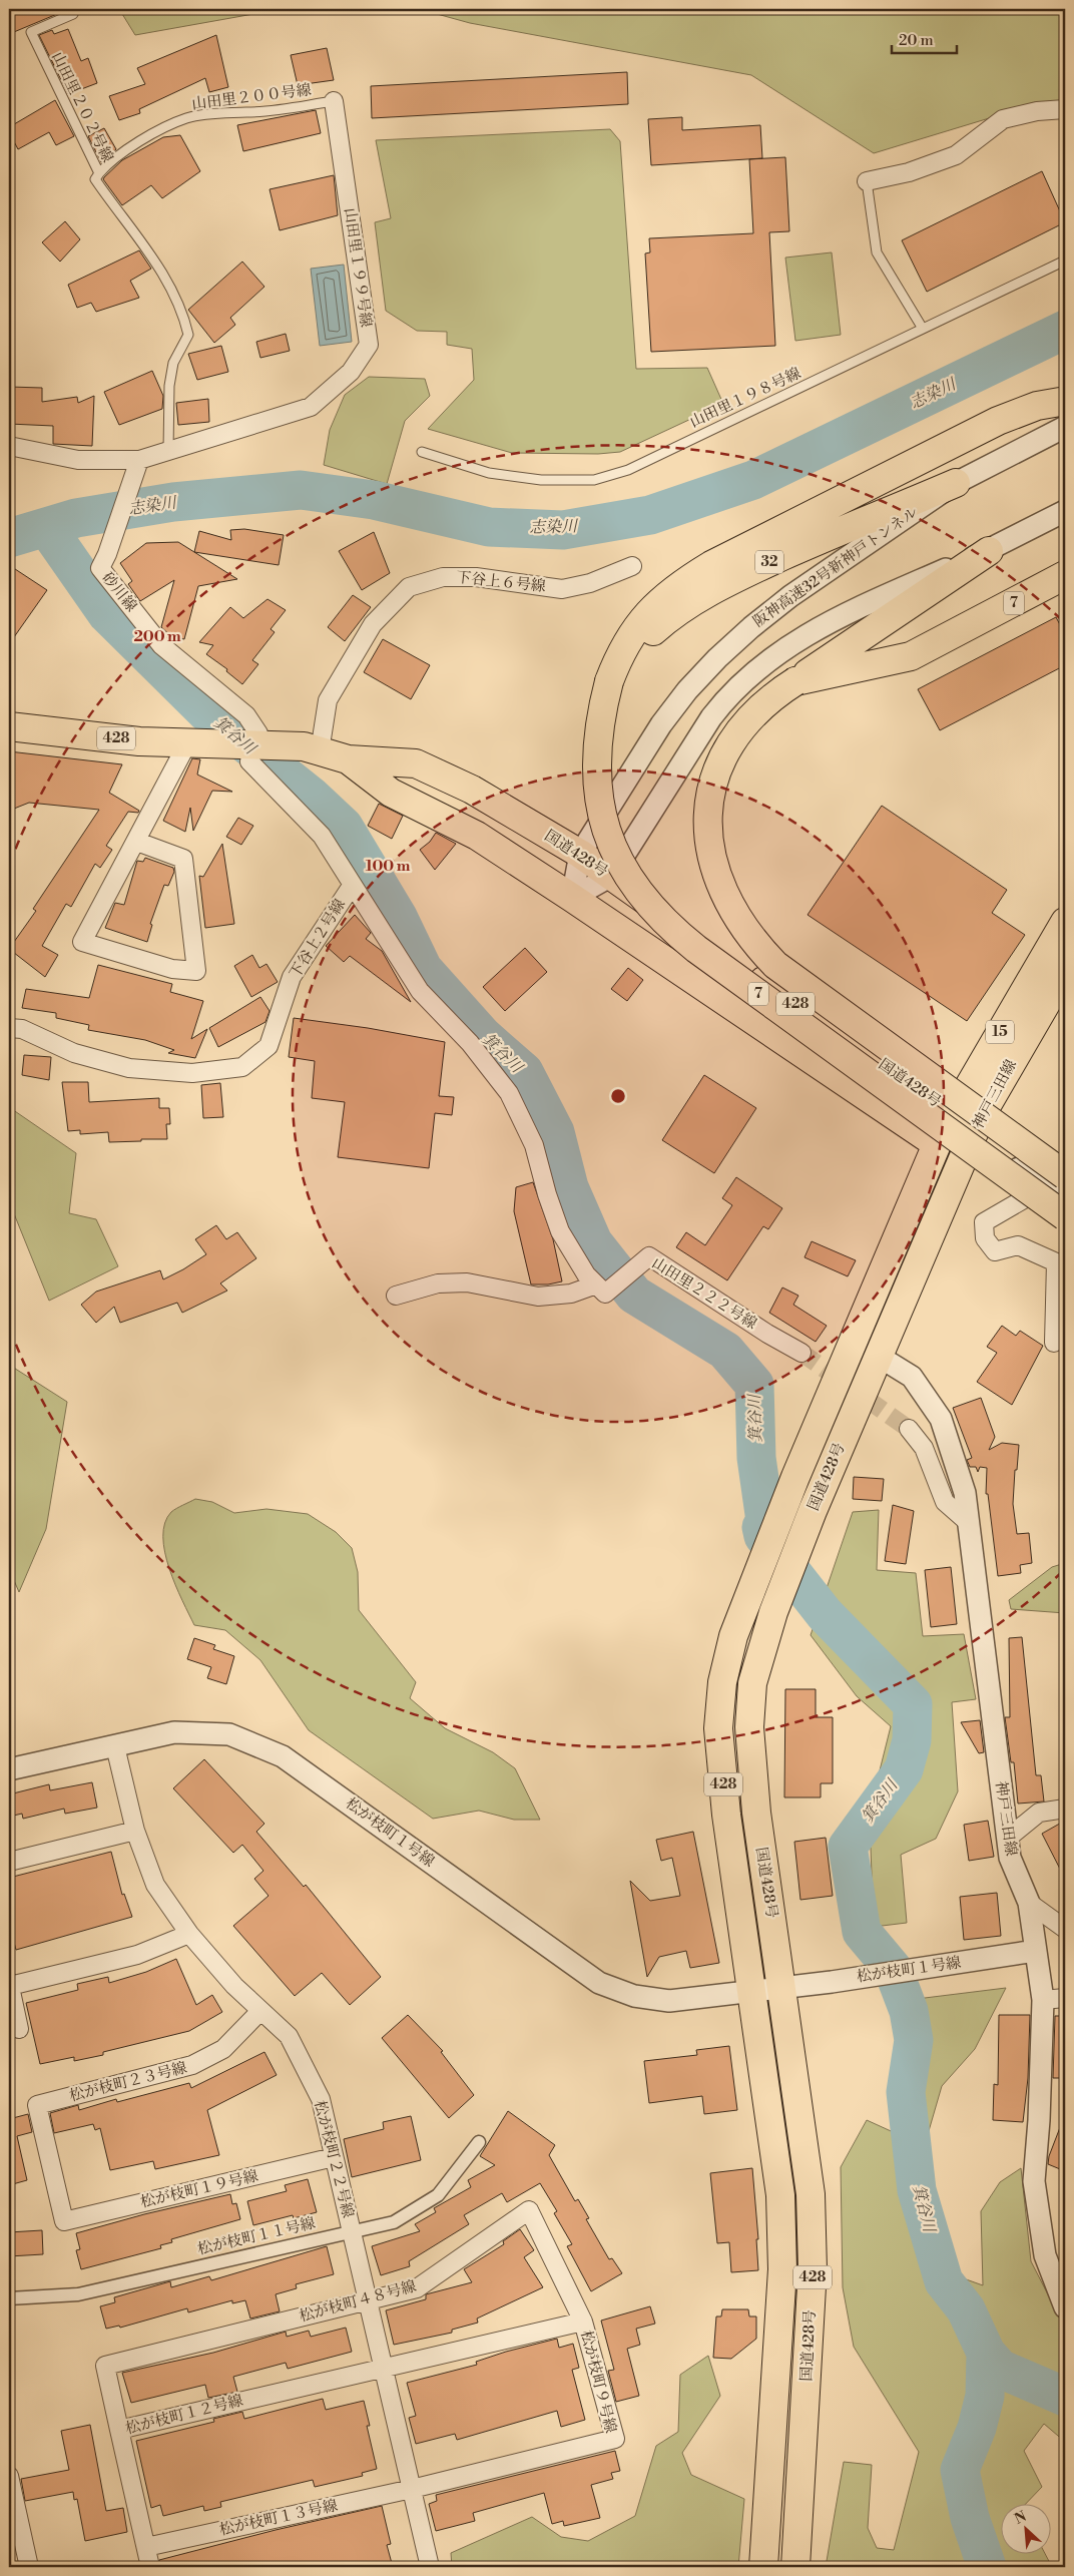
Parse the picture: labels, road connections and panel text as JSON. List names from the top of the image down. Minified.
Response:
{"streets":{"main road":["32","7","428","国道428号","15","神戸三田線"],"street":["山田里１９９号線","阪神高速32号新神戸トンネル","下谷上６号線","砂川線","下谷上２号線","山田里２２２号線","松が枝町１号線","松が枝町２３号線","松が枝町２２号線","松が枝町１９号線","松が枝町１１号線","松が枝町４８号線","松が枝町９号線","松が枝町１２号線","松が枝町１３号線"],"lane":["山田里２００号線","山田里２０２号線","山田里１９８号線"]},"crossings":[["山田里２００号線","山田里２０２号線"],["山田里２００号線","山田里１９９号線"],["山田里２０２号線","山田里１９９号線"],["山田里１９９号線","砂川線"],["32","阪神高速32号新神戸トンネル"],["32","7"],["阪神高速32号新神戸トンネル","国道428号"],["下谷上６号線","国道428号"],["砂川線","国道428号"],["国道428号","神戸三田線"],["国道428号","松が枝町１号線"],["神戸三田線","松が枝町１号線"],["松が枝町１号線","松が枝町２２号線"],["松が枝町２３号線","松が枝町２２号線"],["松が枝町２３号線","松が枝町１９号線"],["松が枝町２２号線","松が枝町１９号線"],["松が枝町２２号線","松が枝町１１号線"],["松が枝町２２号線","松が枝町４８号線"],["松が枝町２２号線","松が枝町９号線"],["松が枝町２２号線","松が枝町１２号線"],["松が枝町２２号線","松が枝町１３号線"],["松が枝町４８号線","松が枝町９号線"],["松が枝町４８号線","松が枝町１２号線"],["松が枝町９号線","松が枝町１２号線"],["松が枝町９号線","松が枝町１３号線"],["松が枝町１２号線","松が枝町１３号線"]],"water":["志染川","箕谷川"],"scale_bar":"20 m","north":"top left","rings":["200 m","100 m"]}
